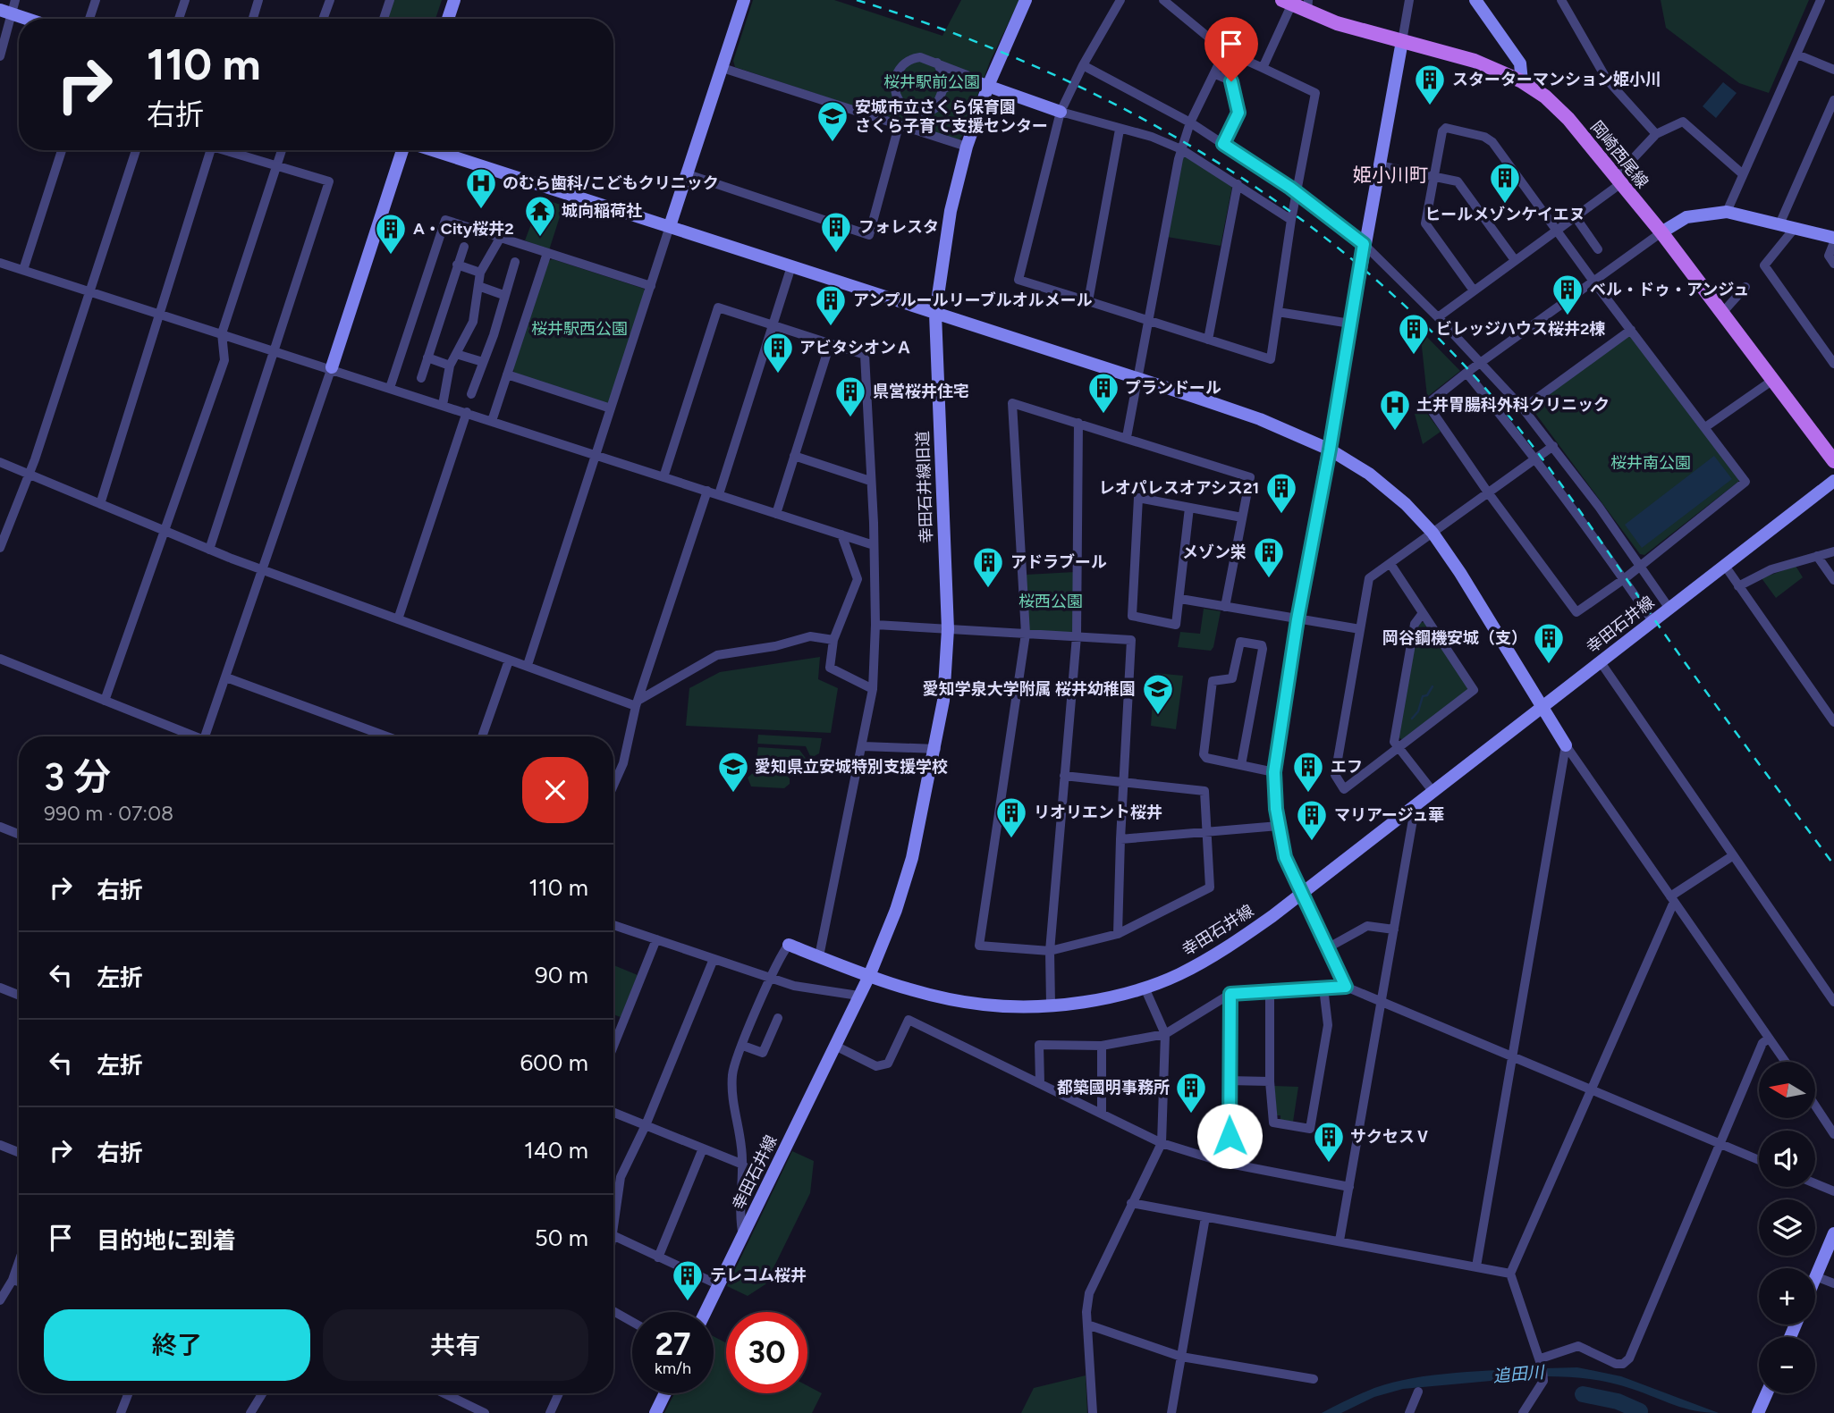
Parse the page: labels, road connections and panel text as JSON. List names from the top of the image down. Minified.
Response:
{"streets":{"main road":["岡崎西尾線"],"street":["幸田石井線旧道","幸田石井線"]},"crossings":[["幸田石井線旧道","幸田石井線"]],"districts":["姫小川町"],"water":["追田川"],"parks":["桜井駅前公園","桜井駅西公園","桜井南公園","桜西公園"],"places":{"building":["スターターマンション姫小川","ヒールメゾンケイエヌ","フォレスタ","A・City桜井2","ベル・ドゥ・アンジュ","アンプルールリーブルオルメール","ビレッジハウス桜井2棟","アビタシオンＡ","プランドール","県営桜井住宅","レオパレスオアシス21","メゾン栄","アドラブール","岡谷鋼機安城（支）","エフ","リオリエント桜井","マリアージュ華","都築國明事務所","サクセスⅤ","テレコム桜井"],"school or university":["安城市立さくら保育園 さくら子育て支援センター","愛知学泉大学附属 桜井幼稚園","愛知県立安城特別支援学校"],"hospital":["のむら歯科/こどもクリニック","土井胃腸科外科クリニック"],"temple":["城向稲荷社"]},"north":"left","page":{"turn":["110 m","右折"],"heading":["3 分","990 m · 07:08"],"list":[{"name":"右折","value":"110 m"},{"name":"左折","value":"90 m"},{"name":"左折","value":"600 m"},{"name":"右折","value":"140 m"},{"name":"目的地に到着","value":"50 m"}],"map_buttons":["+","−"],"buttons":["終了","共有"],"speed":"27 km/h","limit":"30"}}
